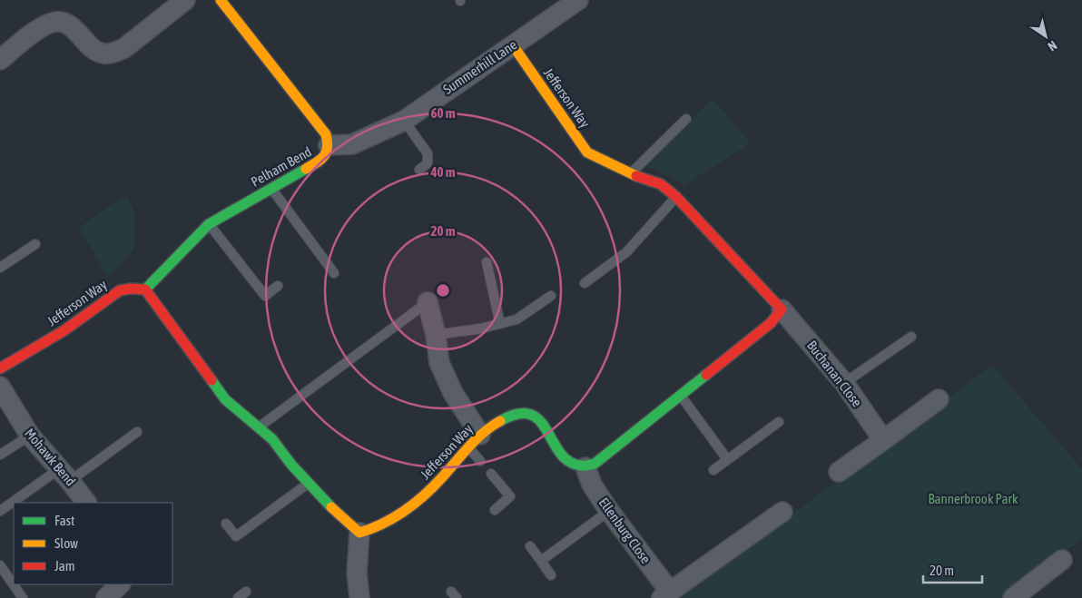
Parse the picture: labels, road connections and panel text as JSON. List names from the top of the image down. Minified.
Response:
{"streets":{"street":["Summerhill Lane","Jefferson Way","Pelham Bend","Buchanan Close","Mohawk Bend","Ellenburg Close"]},"crossings":[["Summerhill Lane","Jefferson Way"],["Summerhill Lane","Pelham Bend"],["Jefferson Way","Pelham Bend"],["Jefferson Way","Buchanan Close"],["Jefferson Way","Ellenburg Close"]],"parks":["Bannerbrook Park"],"legend":["Fast","Slow","Jam"],"scale_bar":"20 m","north":"bottom right","rings":["60 m","40 m","20 m"]}
